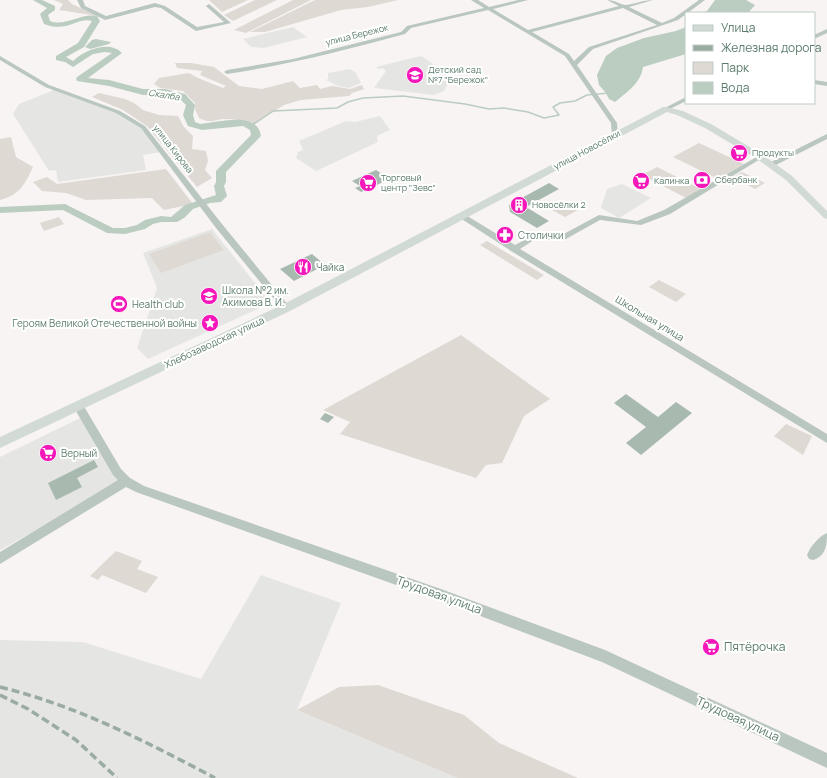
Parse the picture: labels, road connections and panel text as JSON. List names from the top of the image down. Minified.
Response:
{"streets":{"main road":["улица Новосёлки","Хлебозаводская улица"],"street":["улица Бережок","улица Кирова","Школьная улица","Трудовая улица"]},"crossings":[["улица Кирова","Хлебозаводская улица"],["улица Новосёлки","Хлебозаводская улица"],["Школьная улица","Хлебозаводская улица"],["Хлебозаводская улица","Трудовая улица"]],"water":["Скалба"],"places":{"school or university":["Детский сад №7 \"Бережок\"","Школа №2 им. Акимова В. И."],"supermarket":["Продукты","Калинка","Торговый центр \"Зевс\"","Верный","Пятёрочка"],"bank":["Сбербанк"],"building":["Новосёлки 2"],"pharmacy":["Столички"],"restaurant":["Чайка"],"sports":["Health club"],"place":["Героям Великой Отечественной войны"]},"legend":["Улица","Железная дорога","Парк","Вода"]}
